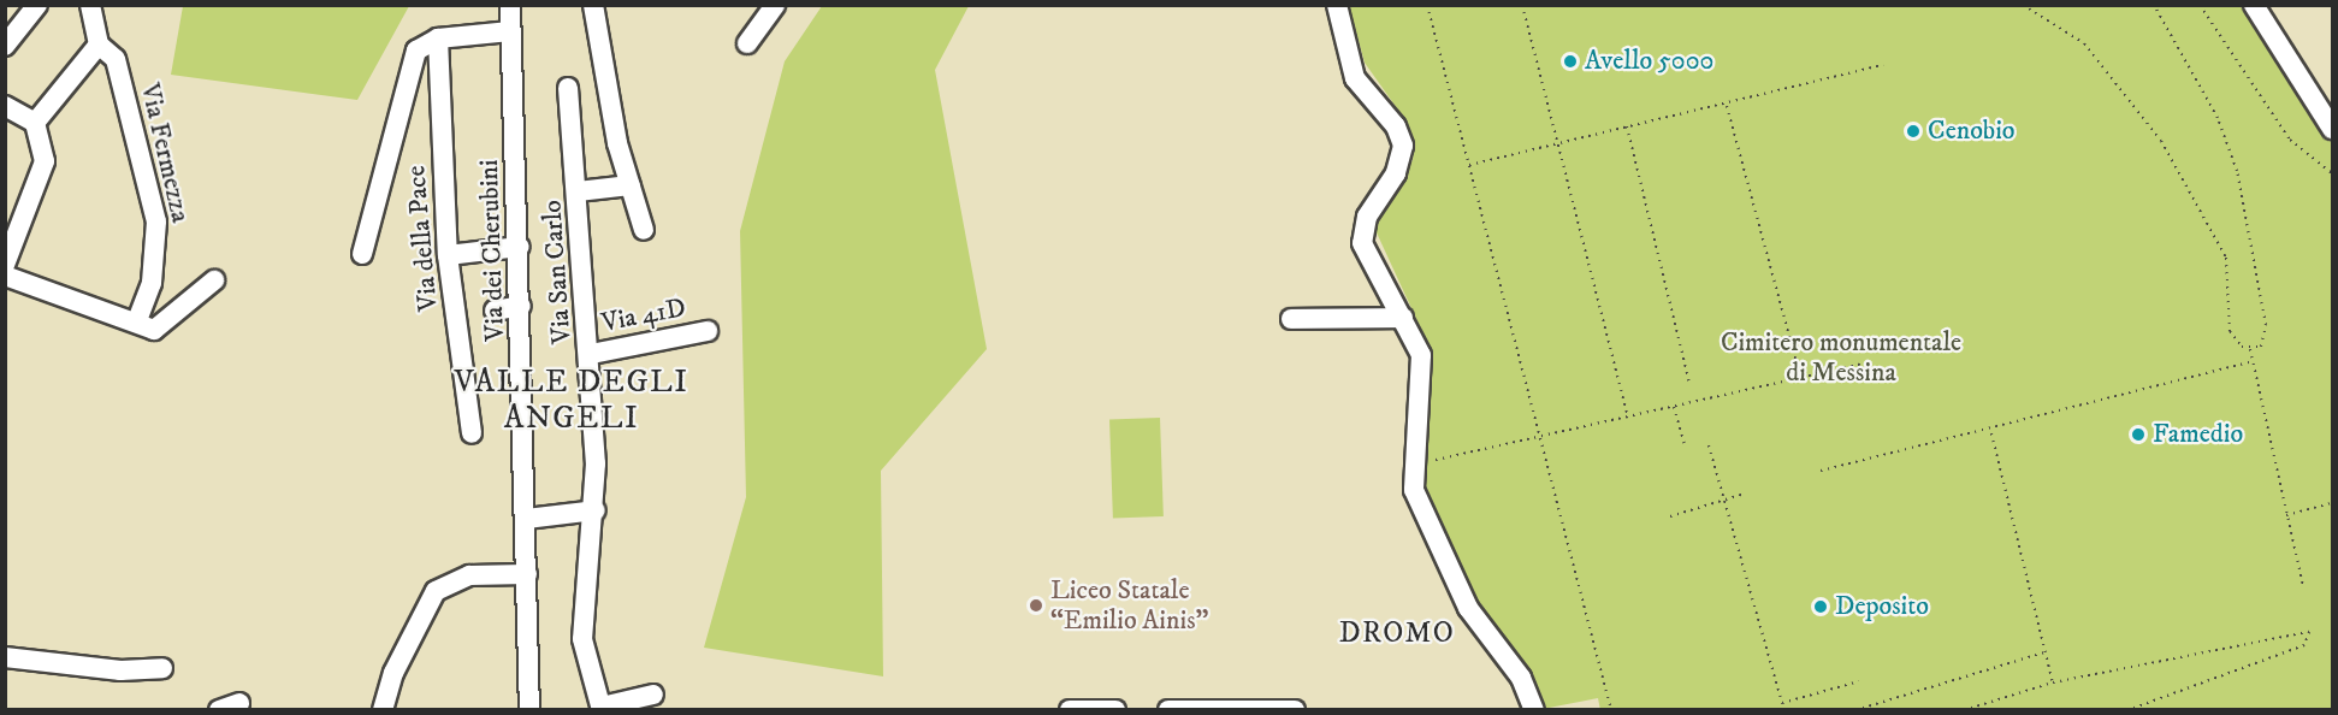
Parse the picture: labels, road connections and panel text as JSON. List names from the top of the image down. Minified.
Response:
{"streets":{"street":["Via Fermezza","Via della Pace","Via dei Cherubini","Via San Carlo","Via 41D"]},"crossings":[["Via San Carlo","Via 41D"]],"districts":["VALLE DEGLI ANGELI","DROMO"],"parks":["Cimitero monumentale di Messina"],"places":["Avello 5000","Cenobio","Famedio","Liceo Statale “Emilio Ainis”","Deposito"]}
